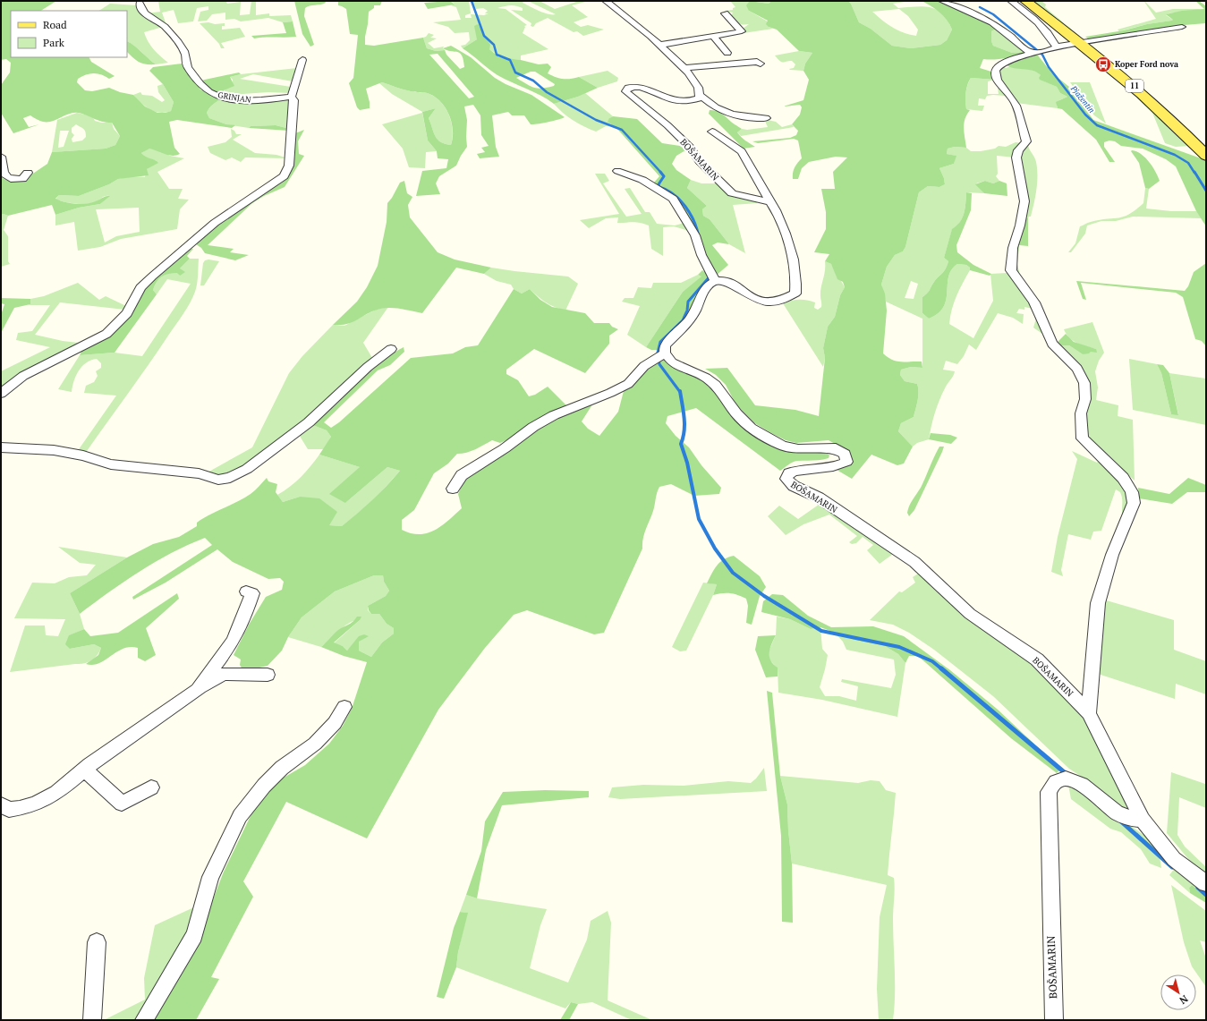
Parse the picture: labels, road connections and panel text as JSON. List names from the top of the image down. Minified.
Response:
{"streets":{"main road":["11"],"street":["GRINJAN","BOŠAMARIN"]},"water":["Pjažentin"],"places":{"bus stop":["Koper Ford nova"]},"legend":["Road","Park"],"north":"bottom right"}
